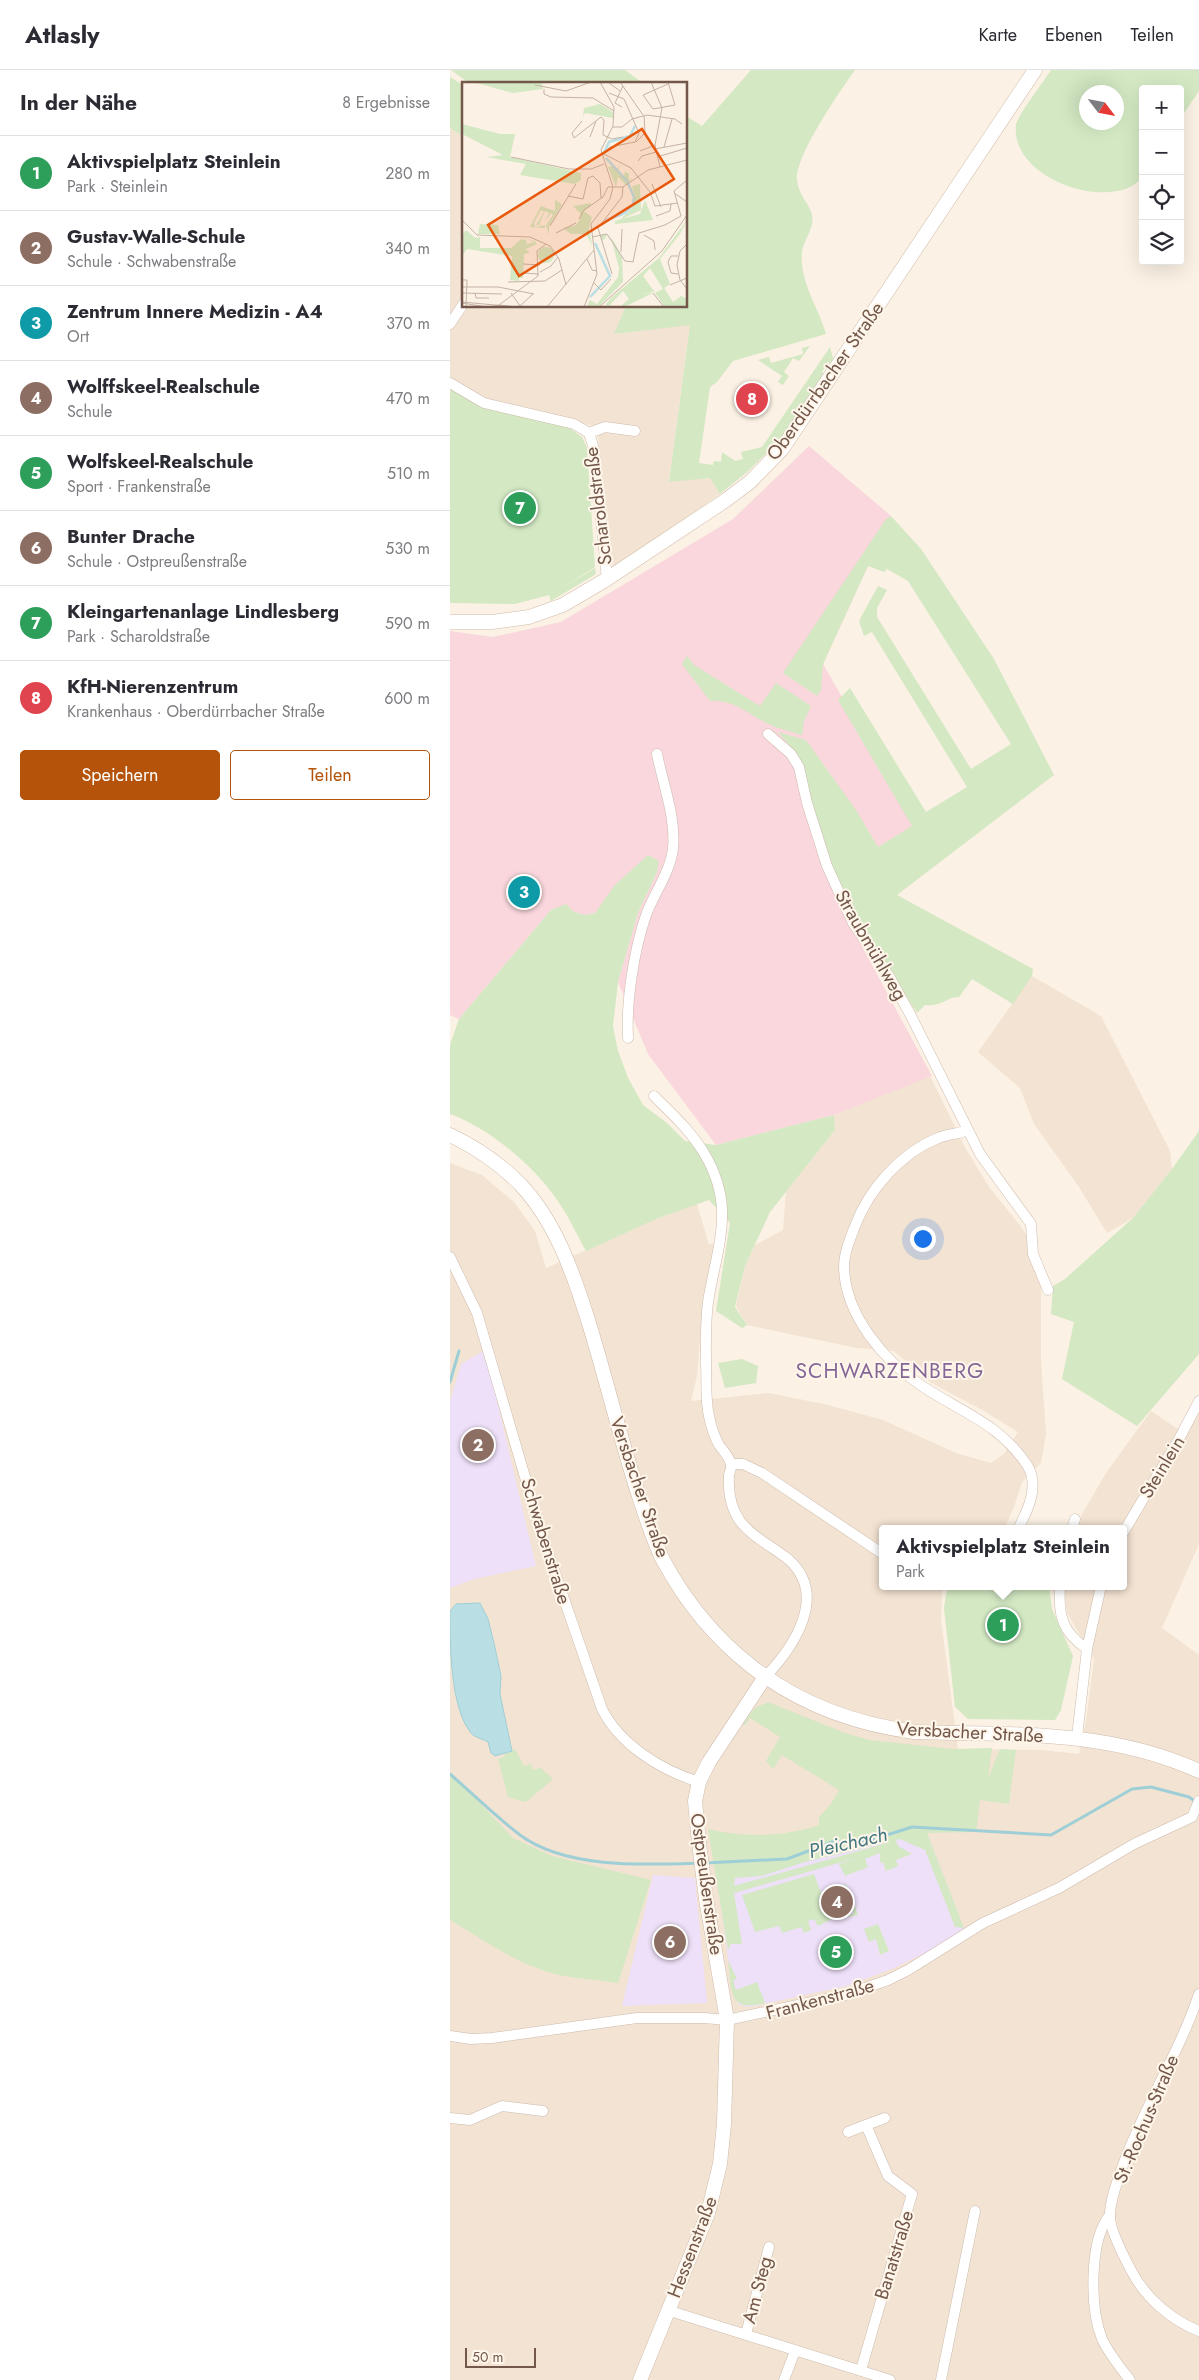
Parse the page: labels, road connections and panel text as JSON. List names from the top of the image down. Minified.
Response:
{"streets":{"street":["Oberdürrbacher Straße","Scharoldstraße","Straubmühlweg","Steinlein","Versbacher Straße","Schwabenstraße","Ostpreußenstraße","Frankenstraße","St.-Rochus-Straße","Hessenstraße","Banatstraße","Am Steg"]},"crossings":[["Oberdürrbacher Straße","Scharoldstraße"],["Versbacher Straße","Ostpreußenstraße"],["Schwabenstraße","Ostpreußenstraße"],["Ostpreußenstraße","Frankenstraße"],["Ostpreußenstraße","Hessenstraße"],["Frankenstraße","Hessenstraße"]],"districts":["SCHWARZENBERG"],"water":["Pleichach"],"scale_bar":"50 m","north":"bottom right","page":{"header":"Atlasly","nav":["Karte","Ebenen","Teilen"],"heading":["In der Nähe","8 Ergebnisse"],"map_buttons":["+","−"],"list":[{"mark":"1","name":"Aktivspielplatz Steinlein","note":"Park · Steinlein","value":"280 m"},{"mark":"2","name":"Gustav-Walle-Schule","note":"Schule · Schwabenstraße","value":"340 m"},{"mark":"3","name":"Zentrum Innere Medizin - A4","note":"Ort","value":"370 m"},{"mark":"4","name":"Wolffskeel-Realschule","note":"Schule","value":"470 m"},{"mark":"5","name":"Wolfskeel-Realschule","note":"Sport · Frankenstraße","value":"510 m"},{"mark":"6","name":"Bunter Drache","note":"Schule · Ostpreußenstraße","value":"530 m"},{"mark":"7","name":"Kleingartenanlage Lindlesberg","note":"Park · Scharoldstraße","value":"590 m"},{"mark":"8","name":"KfH-Nierenzentrum","note":"Krankenhaus · Oberdürrbacher Straße","value":"600 m"}],"pins":["8","7","3","2","1","4","6","5"],"buttons":["Speichern","Teilen"],"popup":["Aktivspielplatz Steinlein","Park"],"scale":"50 m"}}
